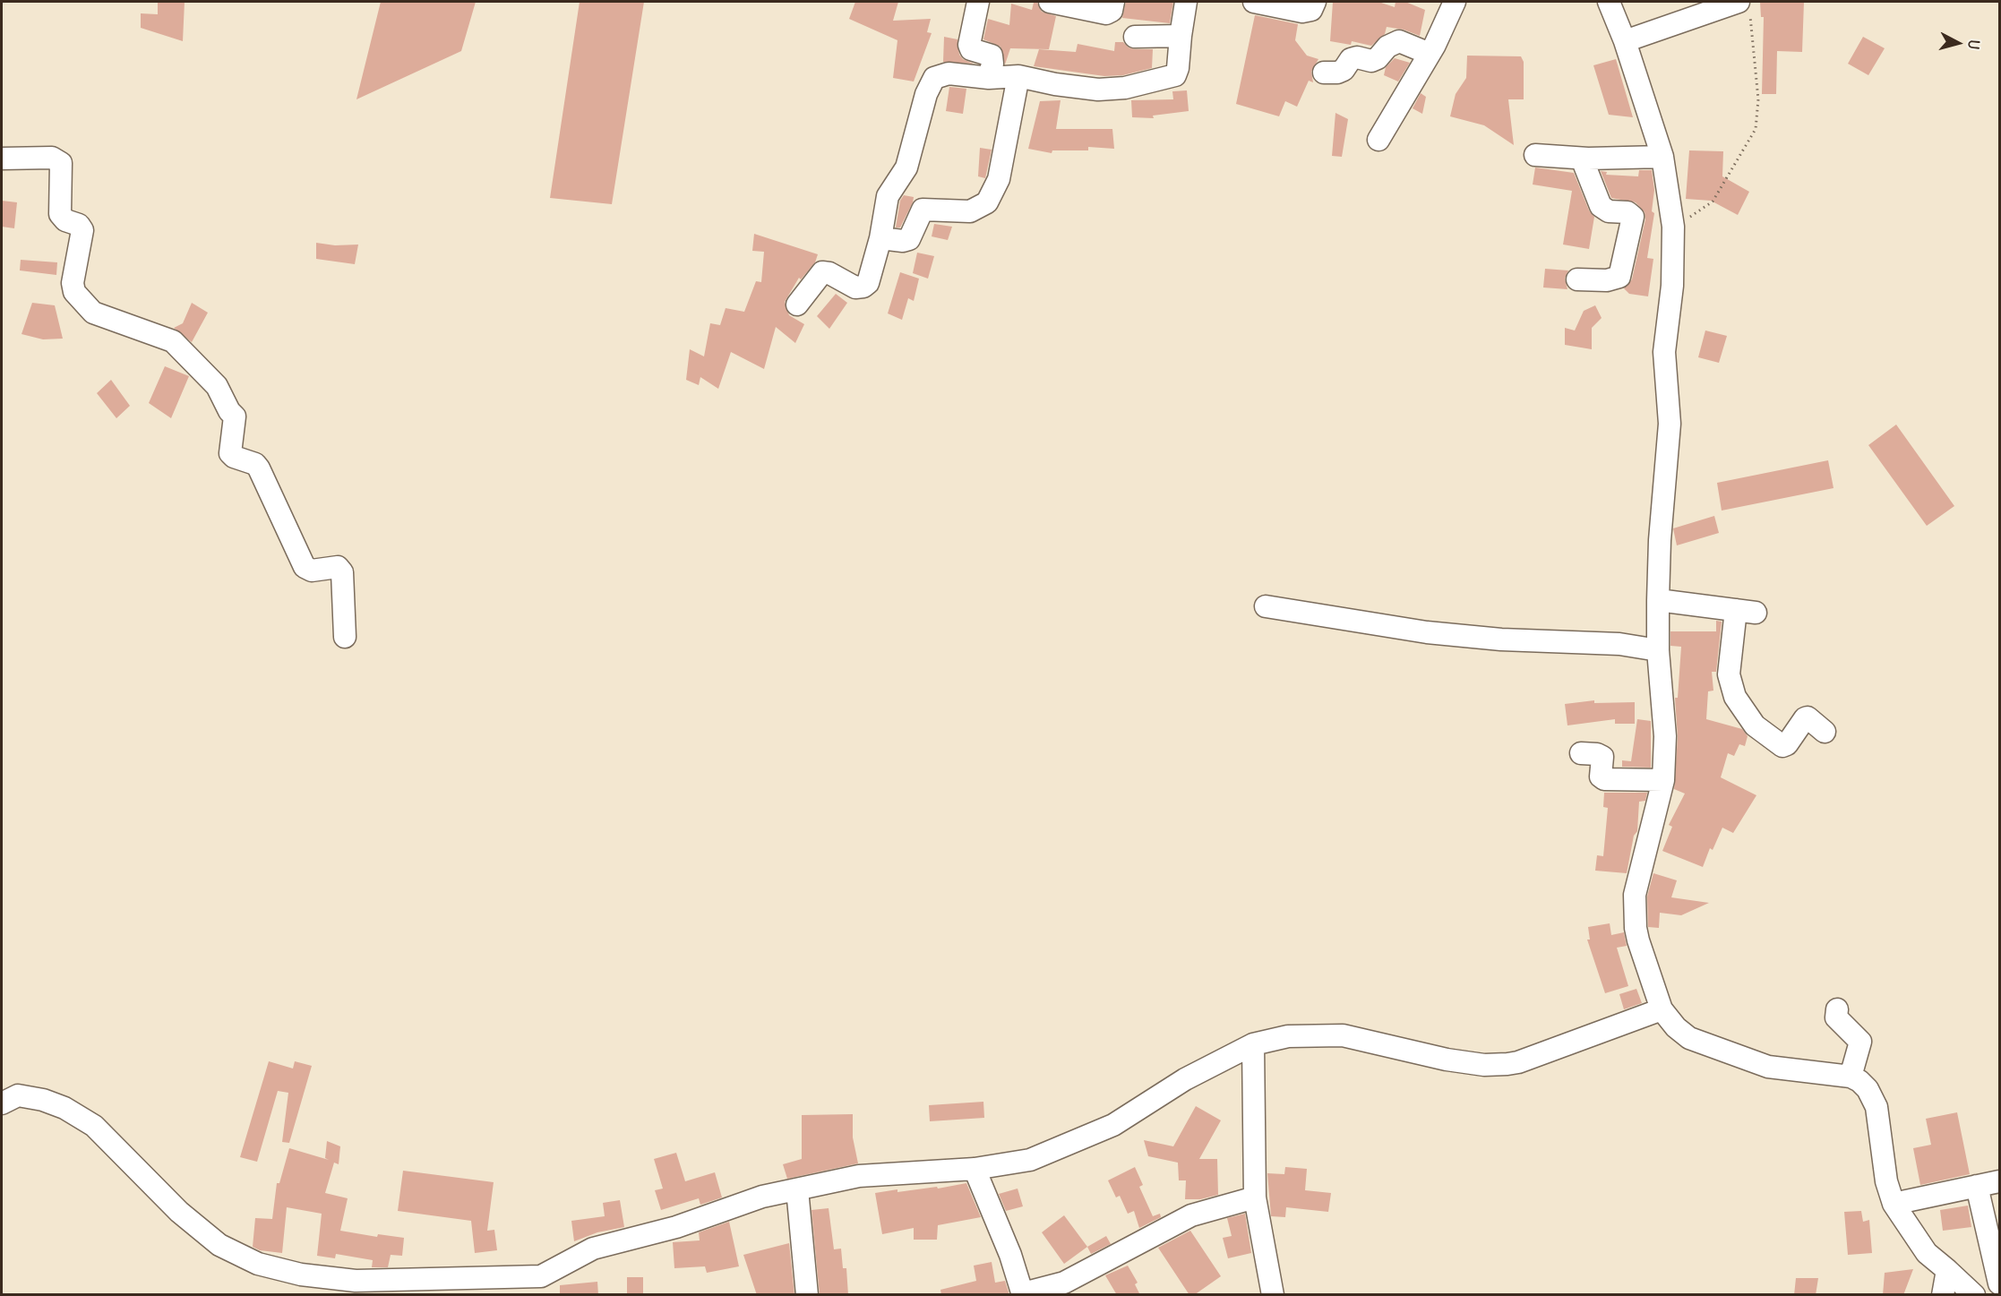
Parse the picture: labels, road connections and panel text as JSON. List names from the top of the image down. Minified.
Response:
{"north":"right"}
